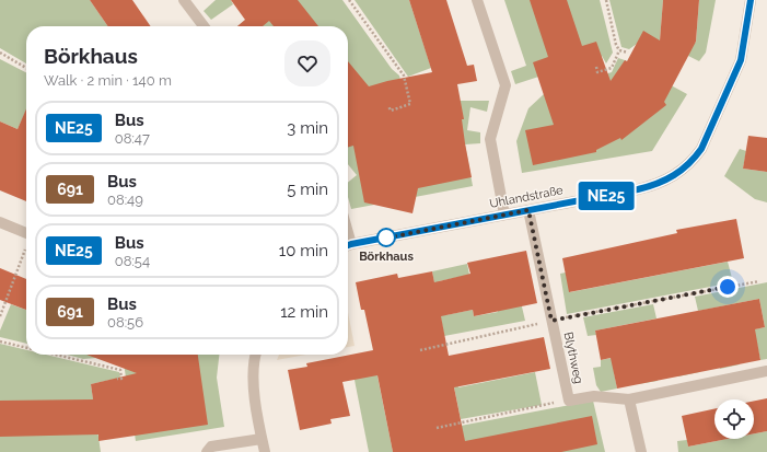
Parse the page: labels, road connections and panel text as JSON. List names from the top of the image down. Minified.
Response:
{"streets":{"street":["Uhlandstraße","Blythweg"]},"crossings":[["Uhlandstraße","Blythweg"]],"places":["Börkhaus"],"lines":["bus line NE25"],"page":{"on_map":"NE25","heading":["Börkhaus","Walk · 2 min · 140 m"],"list":[{"mark":"NE25","name":"Bus","note":"08:47","value":"3 min"},{"mark":"691","name":"Bus","note":"08:49","value":"5 min"},{"mark":"NE25","name":"Bus","note":"08:54","value":"10 min"},{"mark":"691","name":"Bus","note":"08:56","value":"12 min"}]}}
